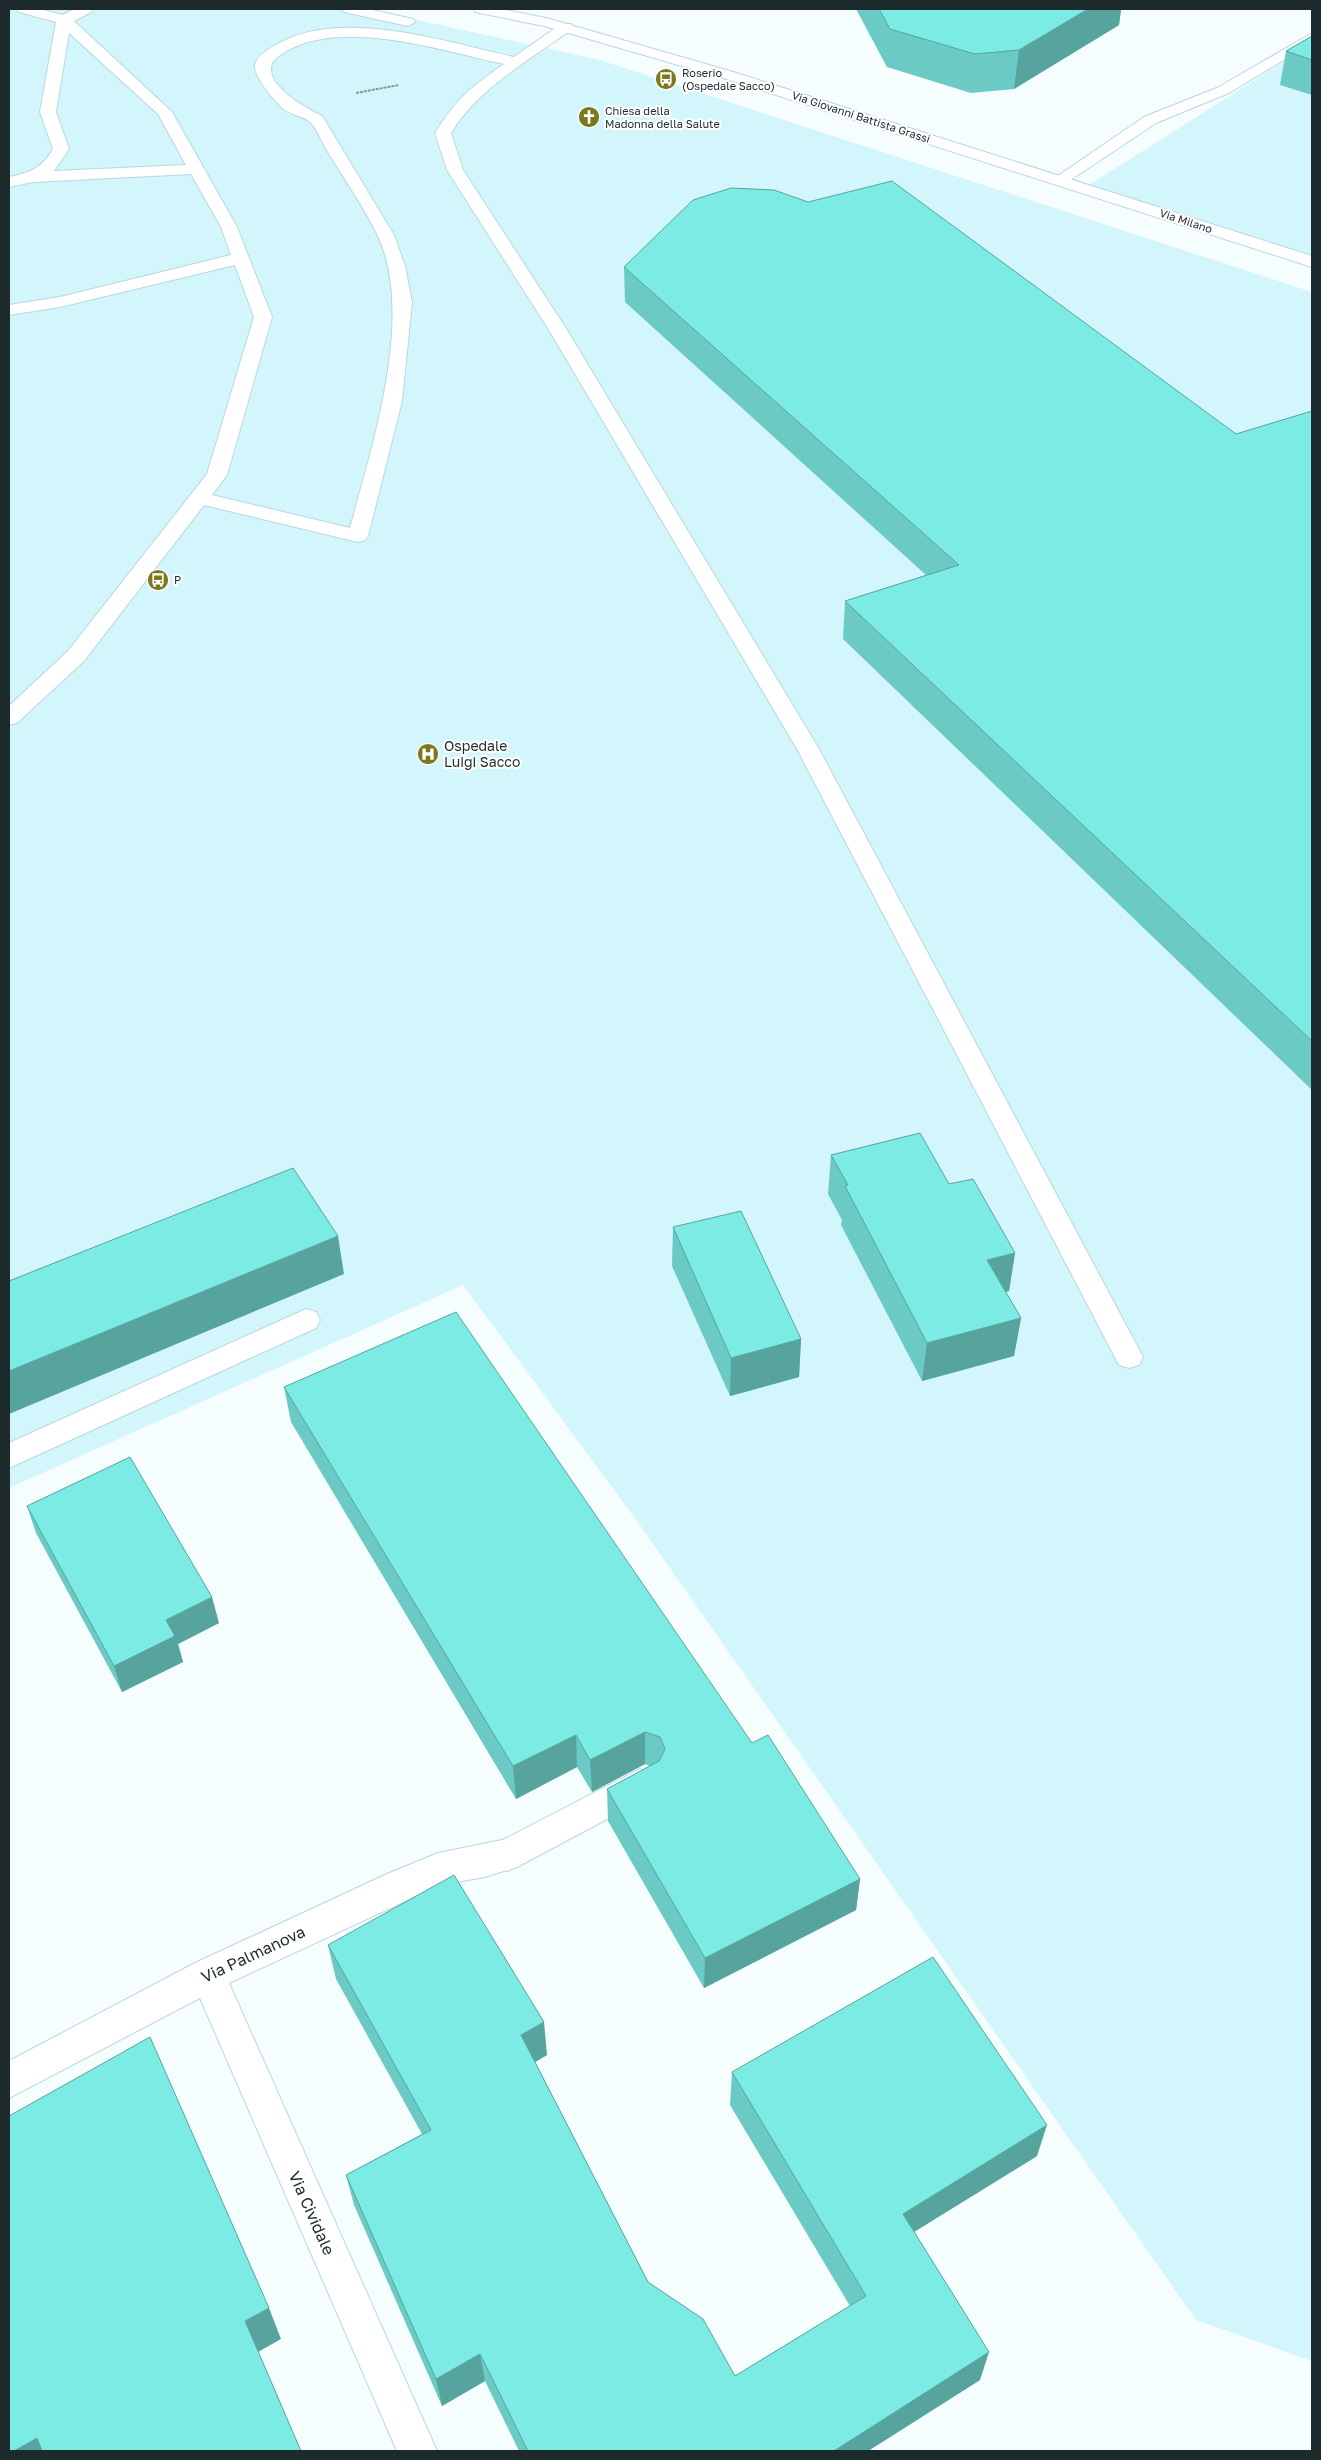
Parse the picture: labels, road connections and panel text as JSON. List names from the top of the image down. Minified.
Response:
{"streets":{"main road":["Via Giovanni Battista Grassi","Via Milano","Via Palmanova","Via Cividale"]},"crossings":[["Via Giovanni Battista Grassi","Via Milano"],["Via Palmanova","Via Cividale"]],"places":{"bus stop":["Roserio (Ospedale Sacco)","P"],"church":["Chiesa della Madonna della Salute"],"hospital":["Ospedale Luigi Sacco"]}}
